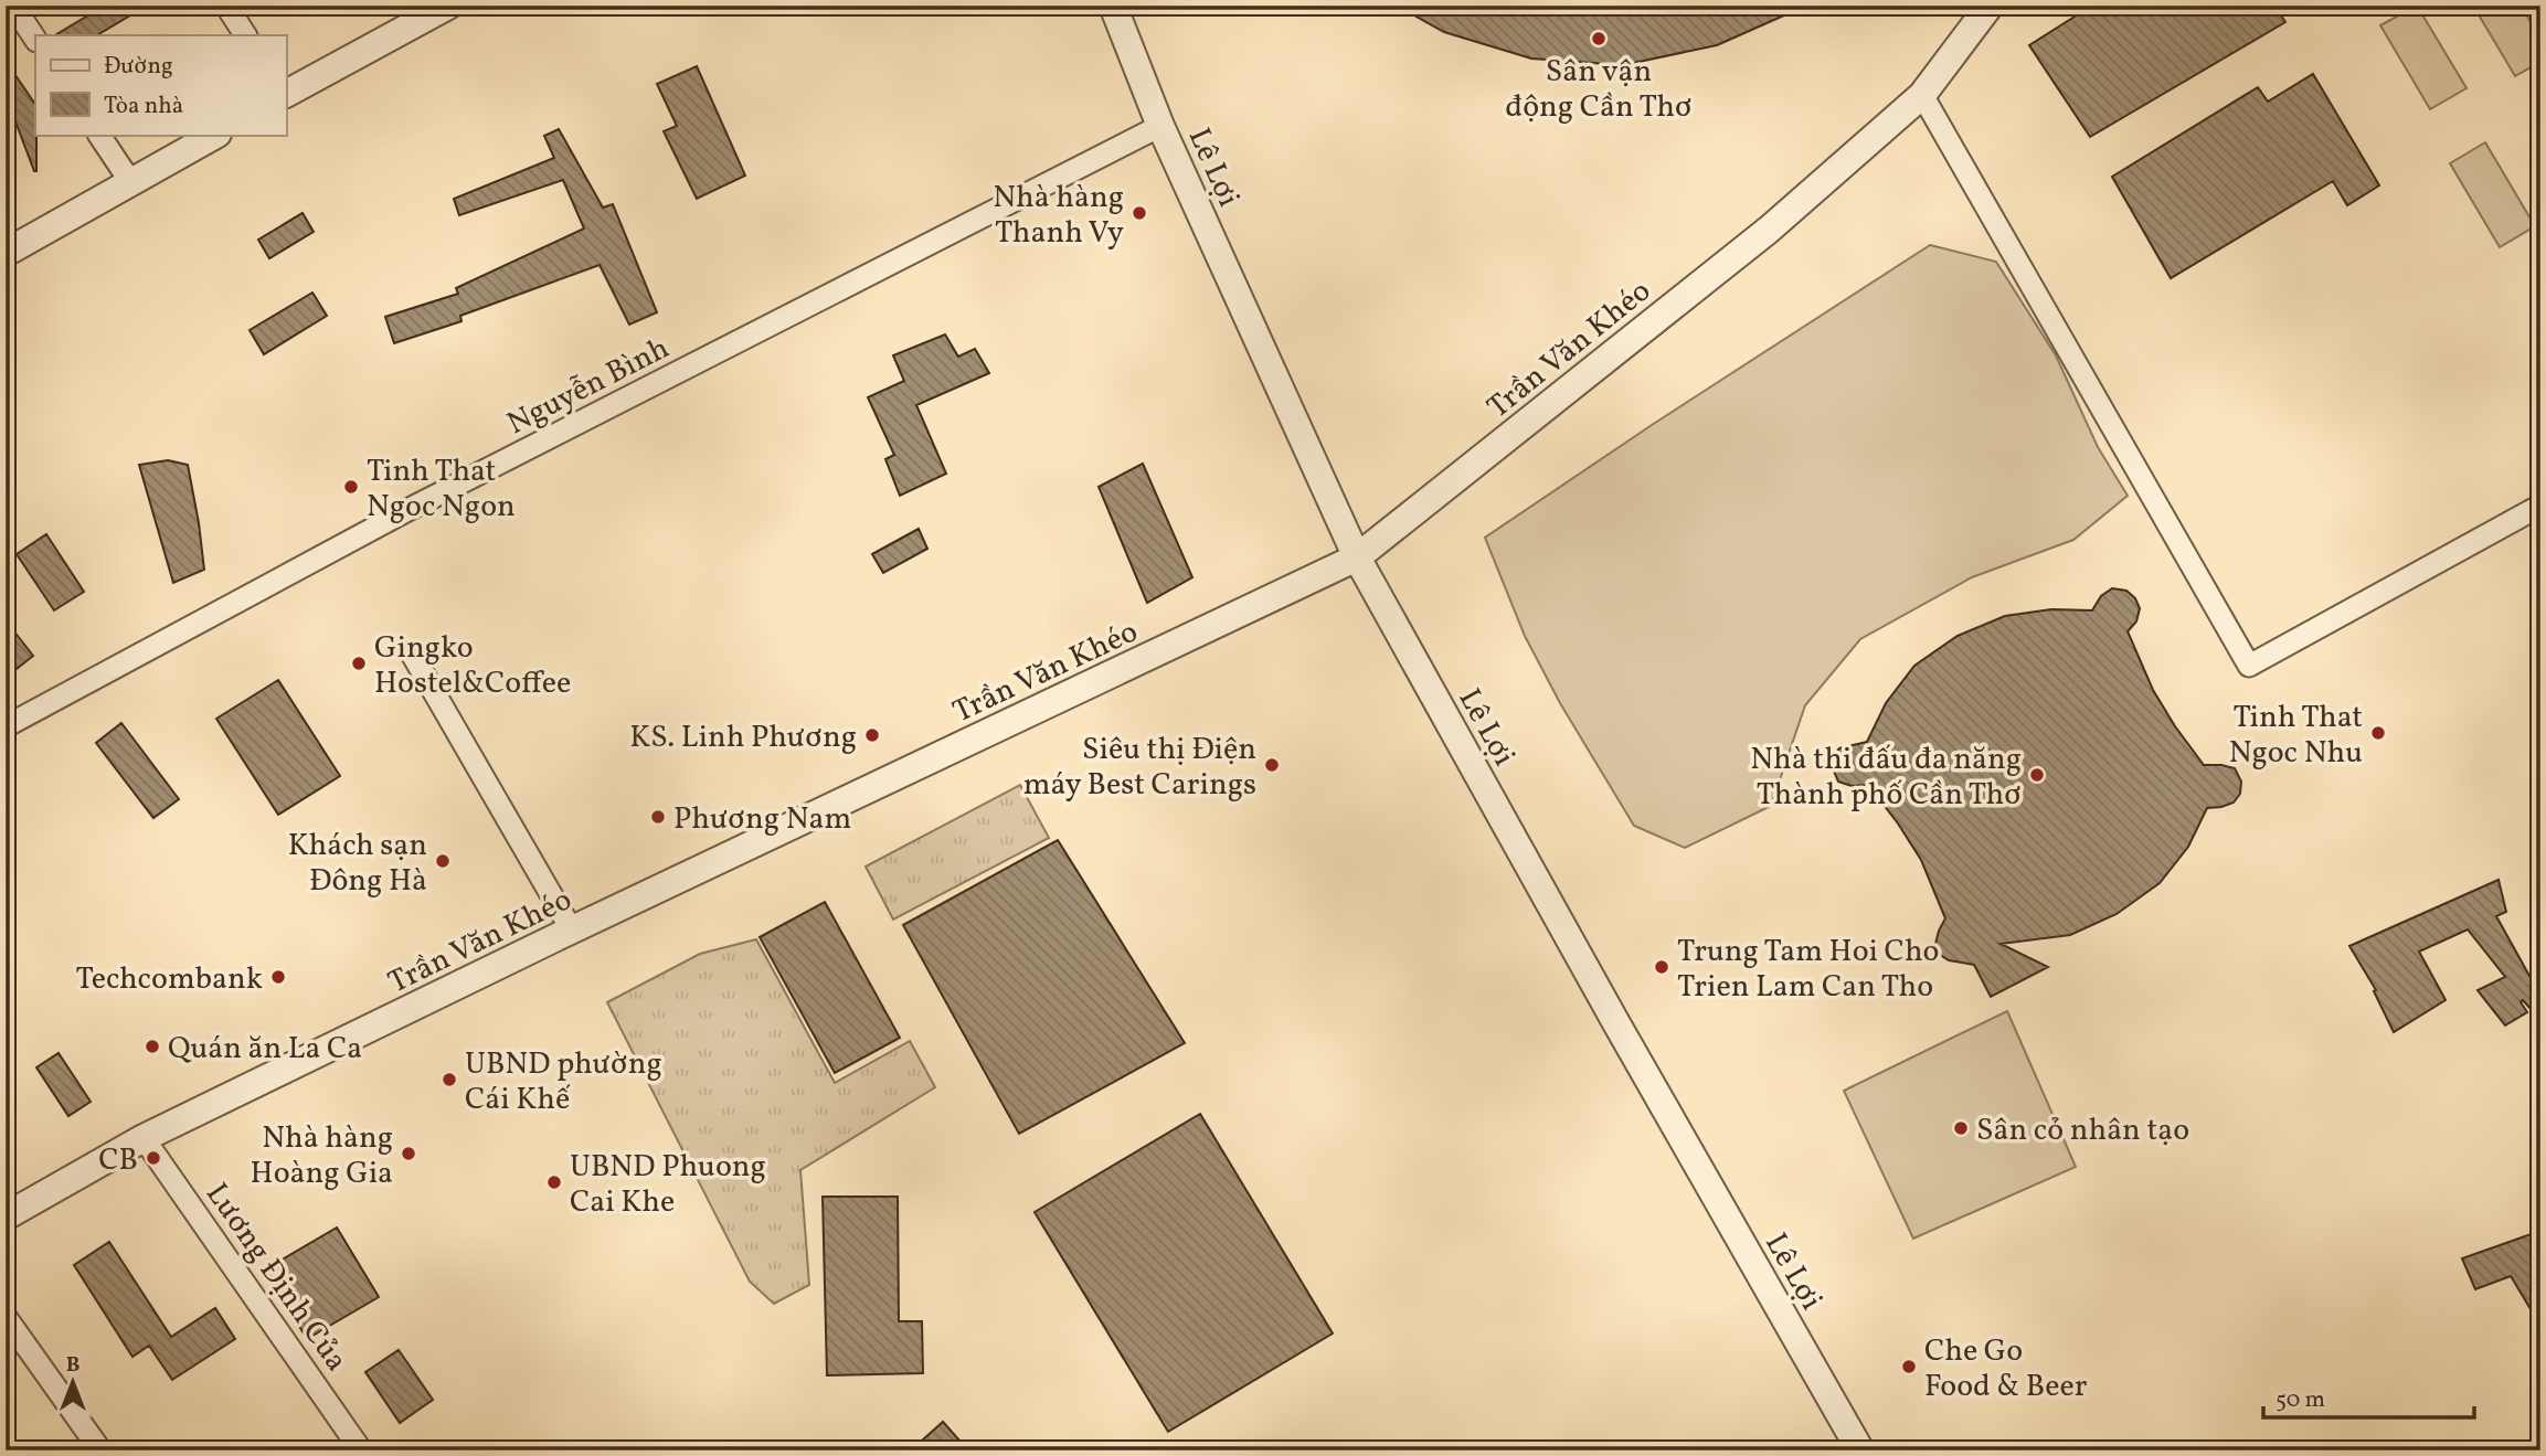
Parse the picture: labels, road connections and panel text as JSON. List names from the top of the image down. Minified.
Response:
{"streets":{"street":["Lê Lợi","Trần Văn Khéo","Nguyễn Bình","Lương Định Của"]},"crossings":[["Lê Lợi","Trần Văn Khéo"],["Lê Lợi","Nguyễn Bình"],["Trần Văn Khéo","Lương Định Của"]],"places":["Sân vận động Cần Thơ","Nhà hàng Thanh Vy","Tinh That Ngoc Ngon","Gingko Hostel&Coffee","Tinh That Ngoc Nhu","KS. Linh Phương","Siêu thị Điện máy Best Carings","Nhà thi đấu đa năng Thành phố Cần Thơ","Phương Nam","Khách sạn Đông Hà","Trung Tam Hoi Cho Trien Lam Can Tho","Techcombank","Quán ăn La Ca","UBND phường Cái Khế","Sân cỏ nhân tạo","Nhà hàng Hoàng Gia","CB","UBND Phuong Cai Khe","Che Go Food & Beer"],"legend":["Đường","Tòa nhà"],"scale_bar":"50 m","north":"top"}
